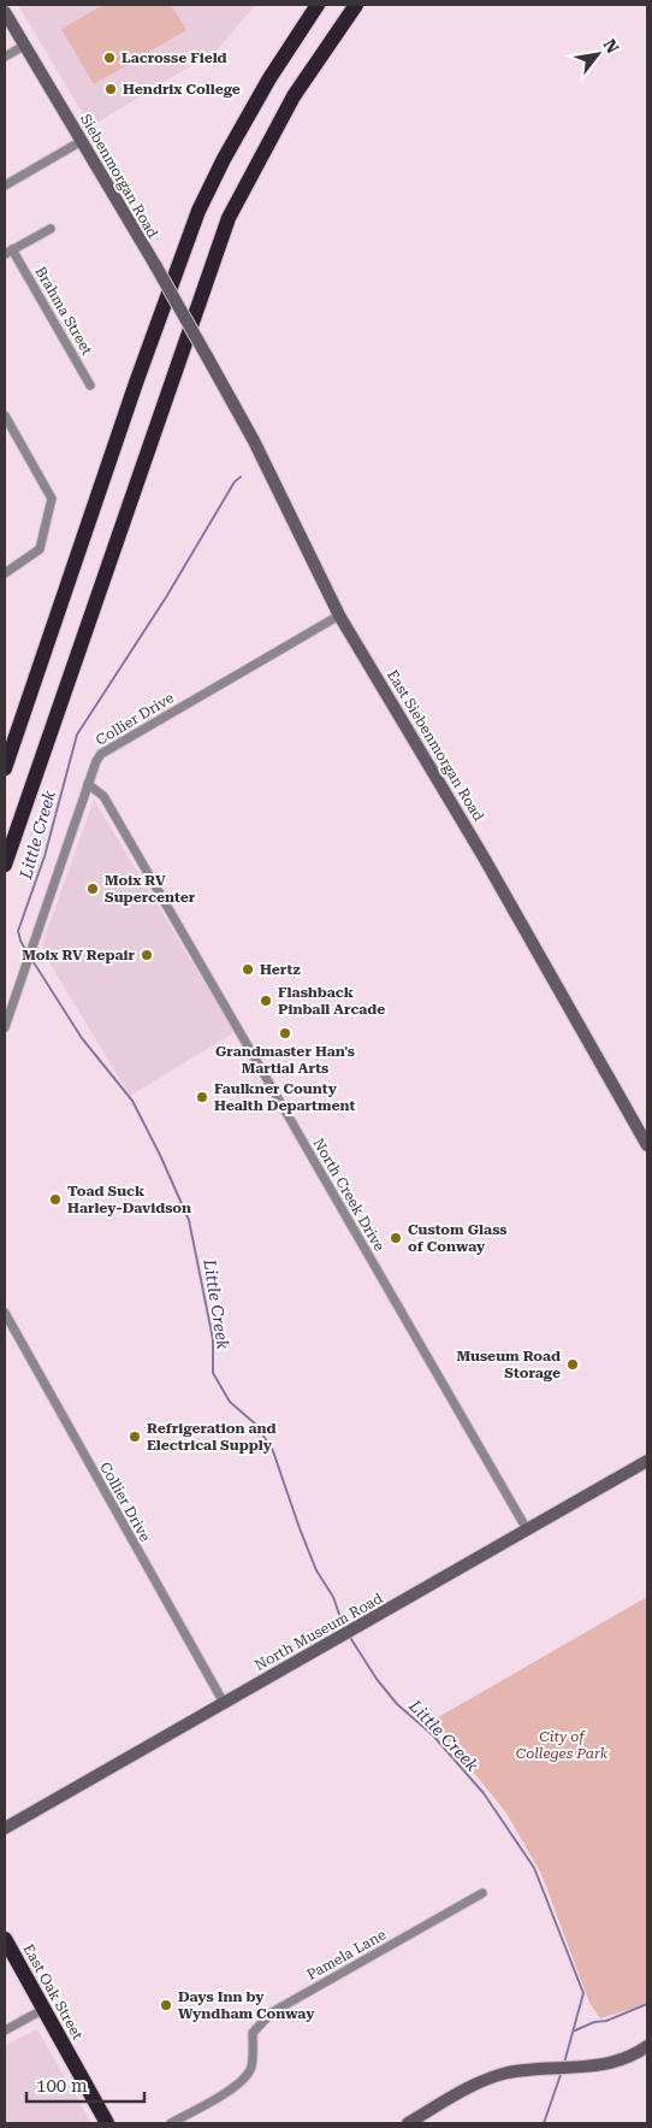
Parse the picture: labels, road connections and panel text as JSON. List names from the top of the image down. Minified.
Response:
{"streets":{"highway":["East Oak Street"],"street":["Siebenmorgan Road","Brahma Street","Collier Drive","East Siebenmorgan Road","North Creek Drive","North Museum Road","Pamela Lane"]},"crossings":[["Siebenmorgan Road","East Siebenmorgan Road"],["Collier Drive","East Siebenmorgan Road"],["Collier Drive","North Creek Drive"],["Collier Drive","North Museum Road"],["North Creek Drive","North Museum Road"]],"water":["Little Creek"],"parks":["City of Colleges Park"],"places":["Lacrosse Field","Hendrix College","Moix RV Supercenter","Moix RV Repair","Hertz","Flashback Pinball Arcade","Grandmaster Han's Martial Arts","Faulkner County Health Department","Toad Suck Harley-Davidson","Custom Glass of Conway","Museum Road Storage","Refrigeration and Electrical Supply","Days Inn by Wyndham Conway"],"scale_bar":"100 m","north":"top right"}
